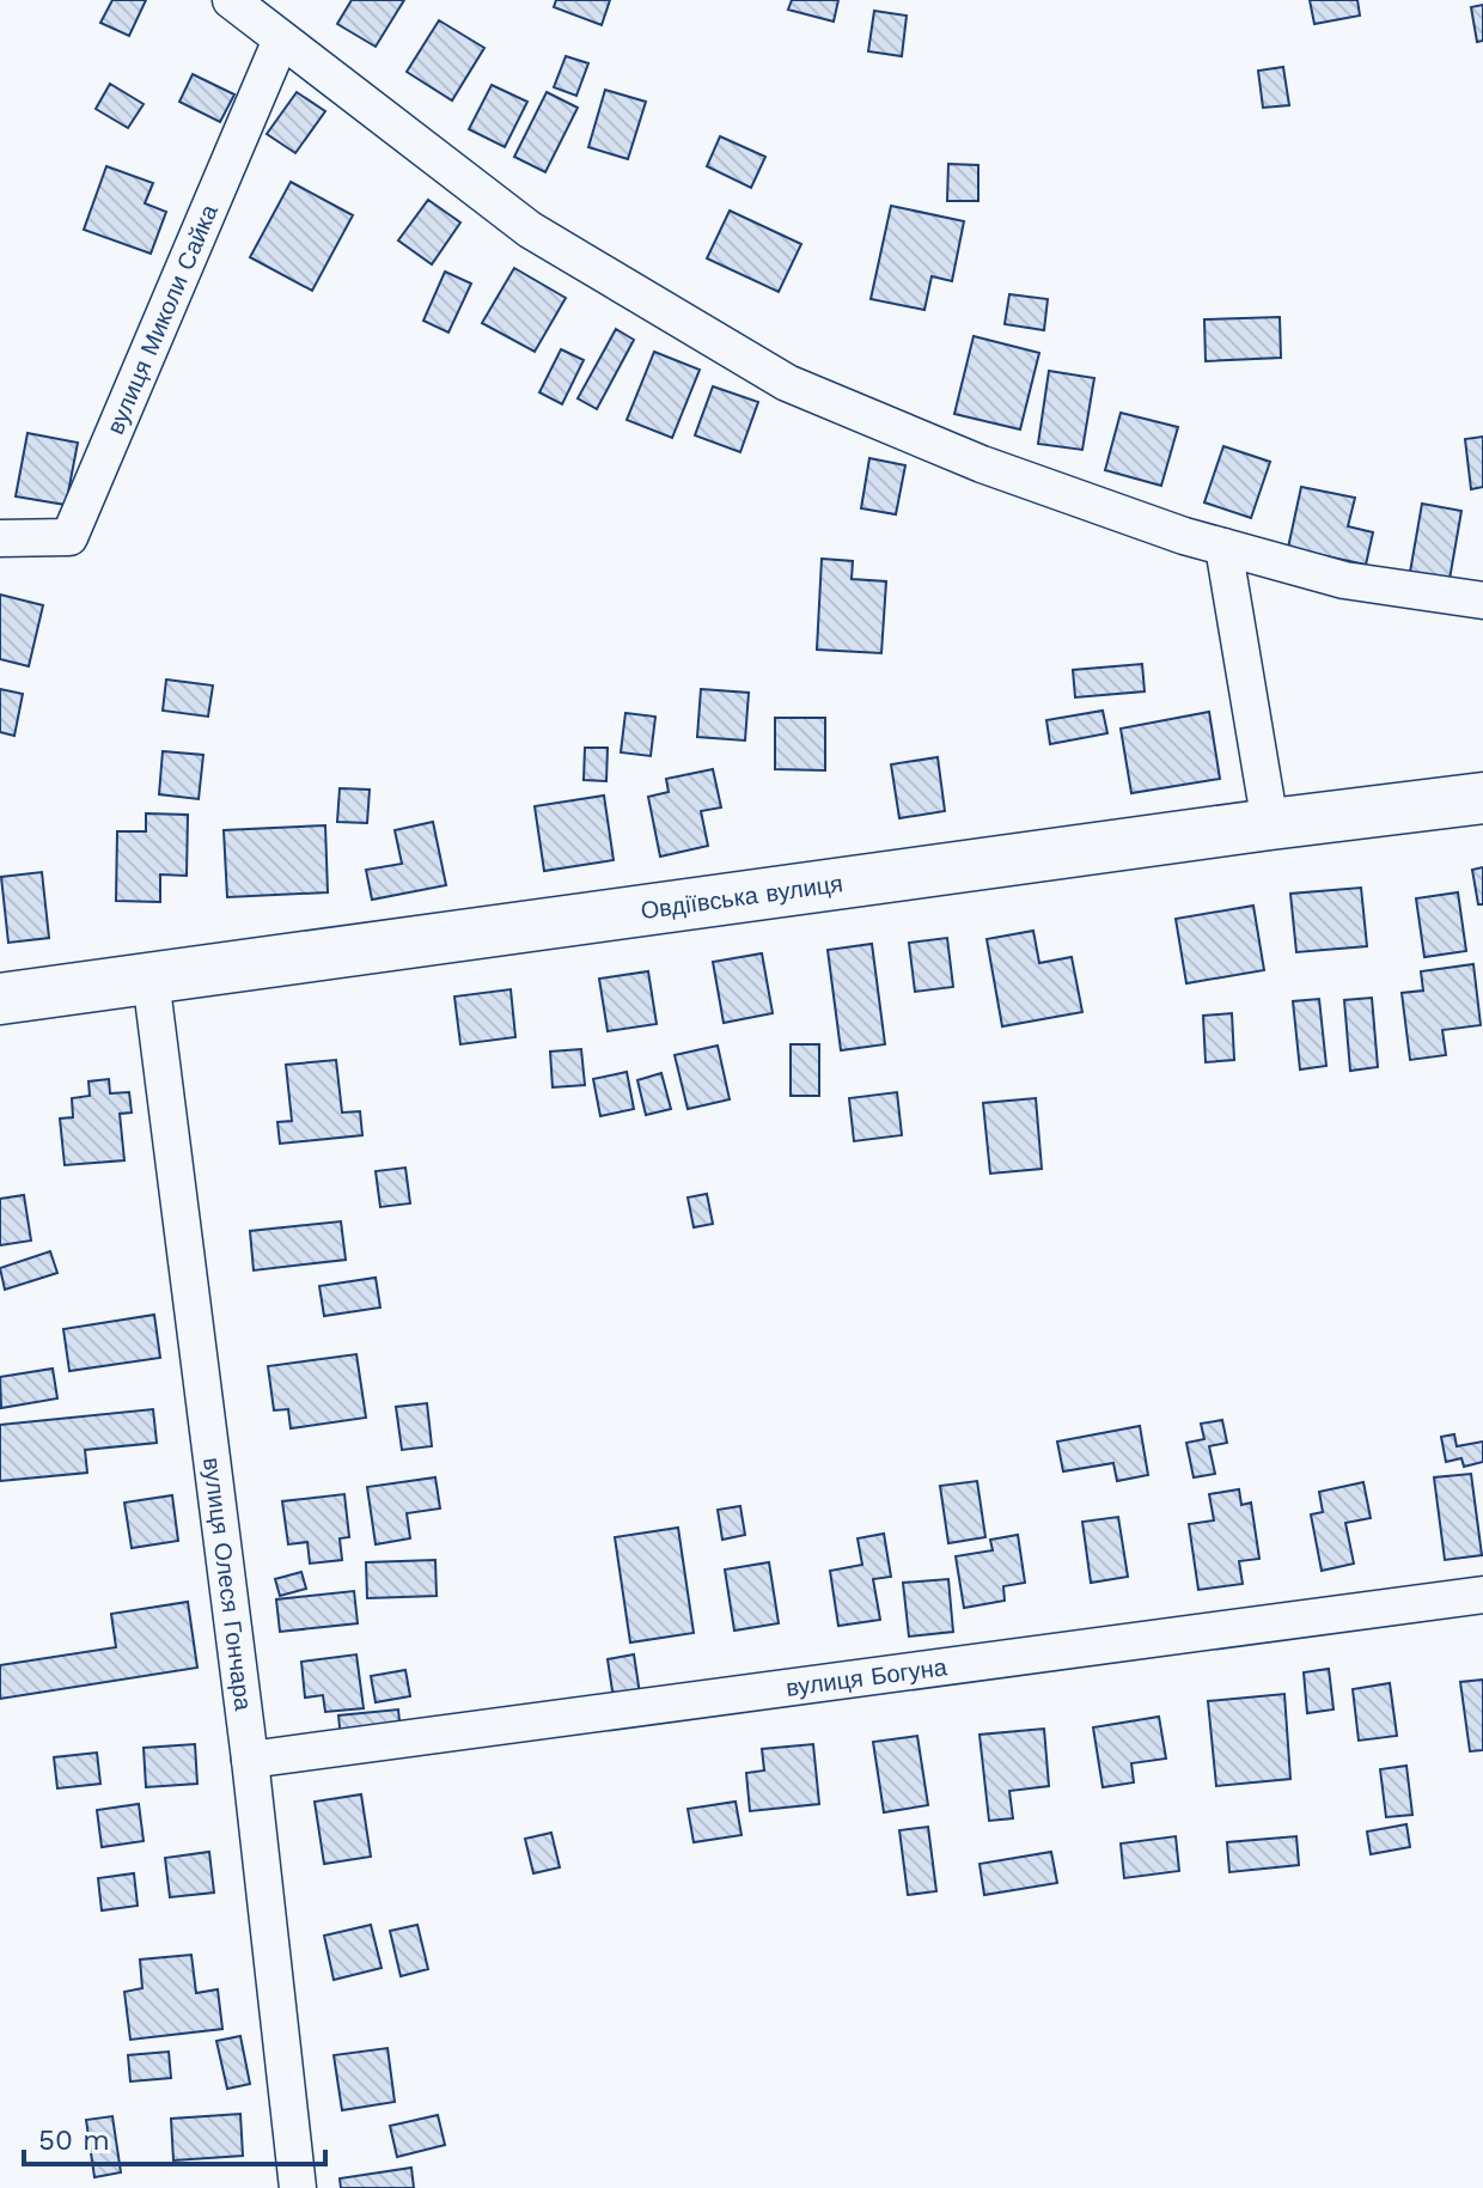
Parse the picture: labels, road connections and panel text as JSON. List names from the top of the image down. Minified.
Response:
{"streets":{"main road":["Овдіївська вулиця"],"street":["вулиця Миколи Сайка","вулиця Олеся Гончара","вулиця Богуна"]},"crossings":[["Овдіївська вулиця","вулиця Олеся Гончара"],["вулиця Олеся Гончара","вулиця Богуна"]],"scale_bar":"50 m"}
